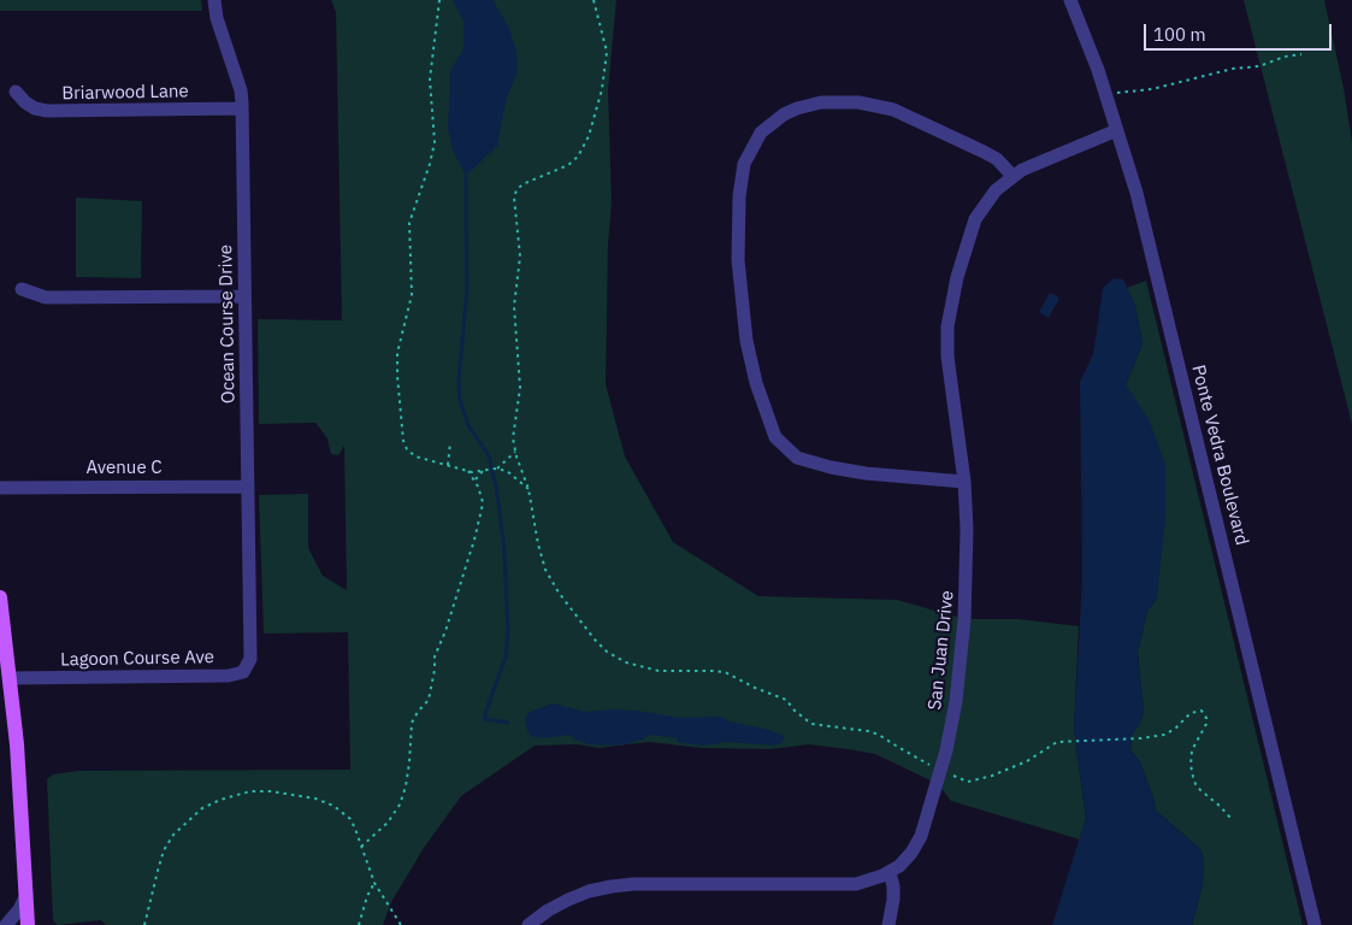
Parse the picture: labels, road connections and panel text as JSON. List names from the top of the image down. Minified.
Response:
{"streets":{"street":["Briarwood Lane","Ocean Course Drive","Ponte Vedra Boulevard","Avenue C","San Juan Drive","Lagoon Course Ave"]},"crossings":[["Briarwood Lane","Ocean Course Drive"],["Ocean Course Drive","Avenue C"],["Ocean Course Drive","Lagoon Course Ave"],["Ponte Vedra Boulevard","San Juan Drive"]],"scale_bar":"100 m"}
